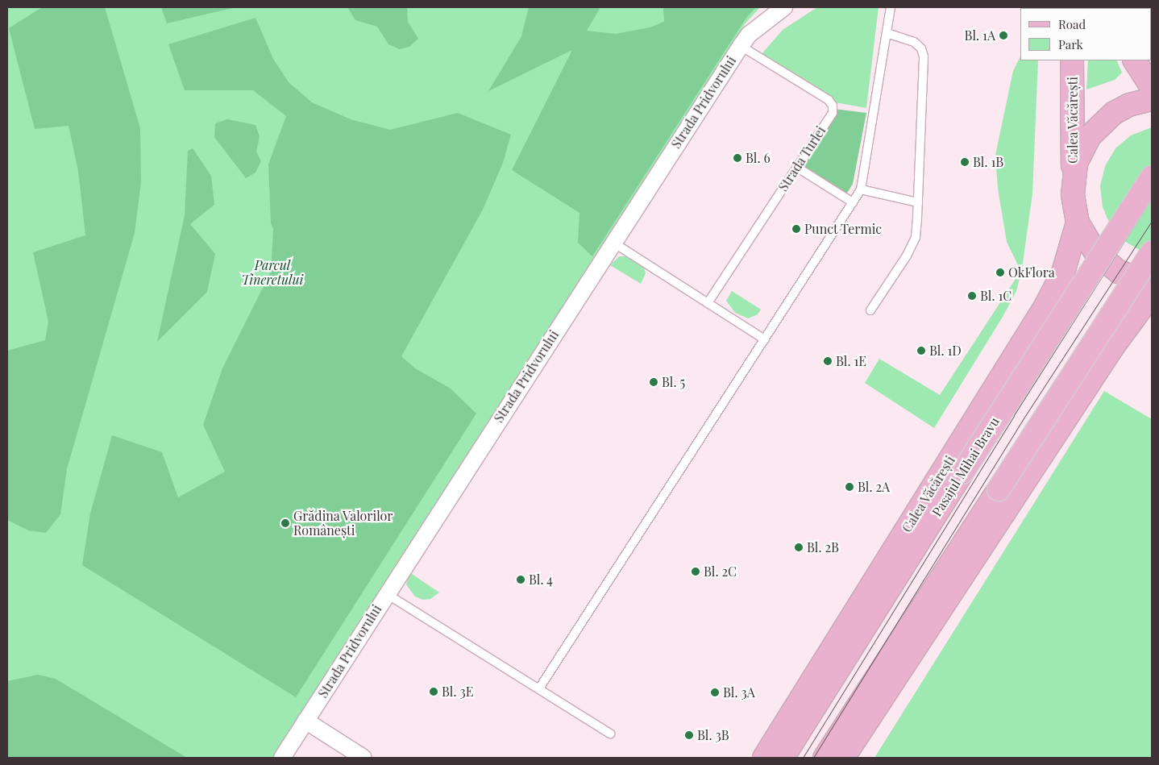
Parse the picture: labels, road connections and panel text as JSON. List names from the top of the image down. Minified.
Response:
{"streets":{"main road":["Calea Văcărești","Pasajul Mihai Bravu"],"street":["Strada Pridvorului"],"lane":["Strada Turlei"]},"crossings":[["Strada Pridvorului","Strada Turlei"]],"parks":["Parcul Tineretului"],"places":["Bl. 1A","Bl. 6","Bl. 1B","Punct Termic","OkFlora","Bl. 1C","Bl. 1D","Bl. 1E","Bl. 5","Bl. 2A","Grădina Valorilor Românești","Bl. 2B","Bl. 2C","Bl. 4","Bl. 3E","Bl. 3A","Bl. 3B"],"legend":["Road","Park"]}
